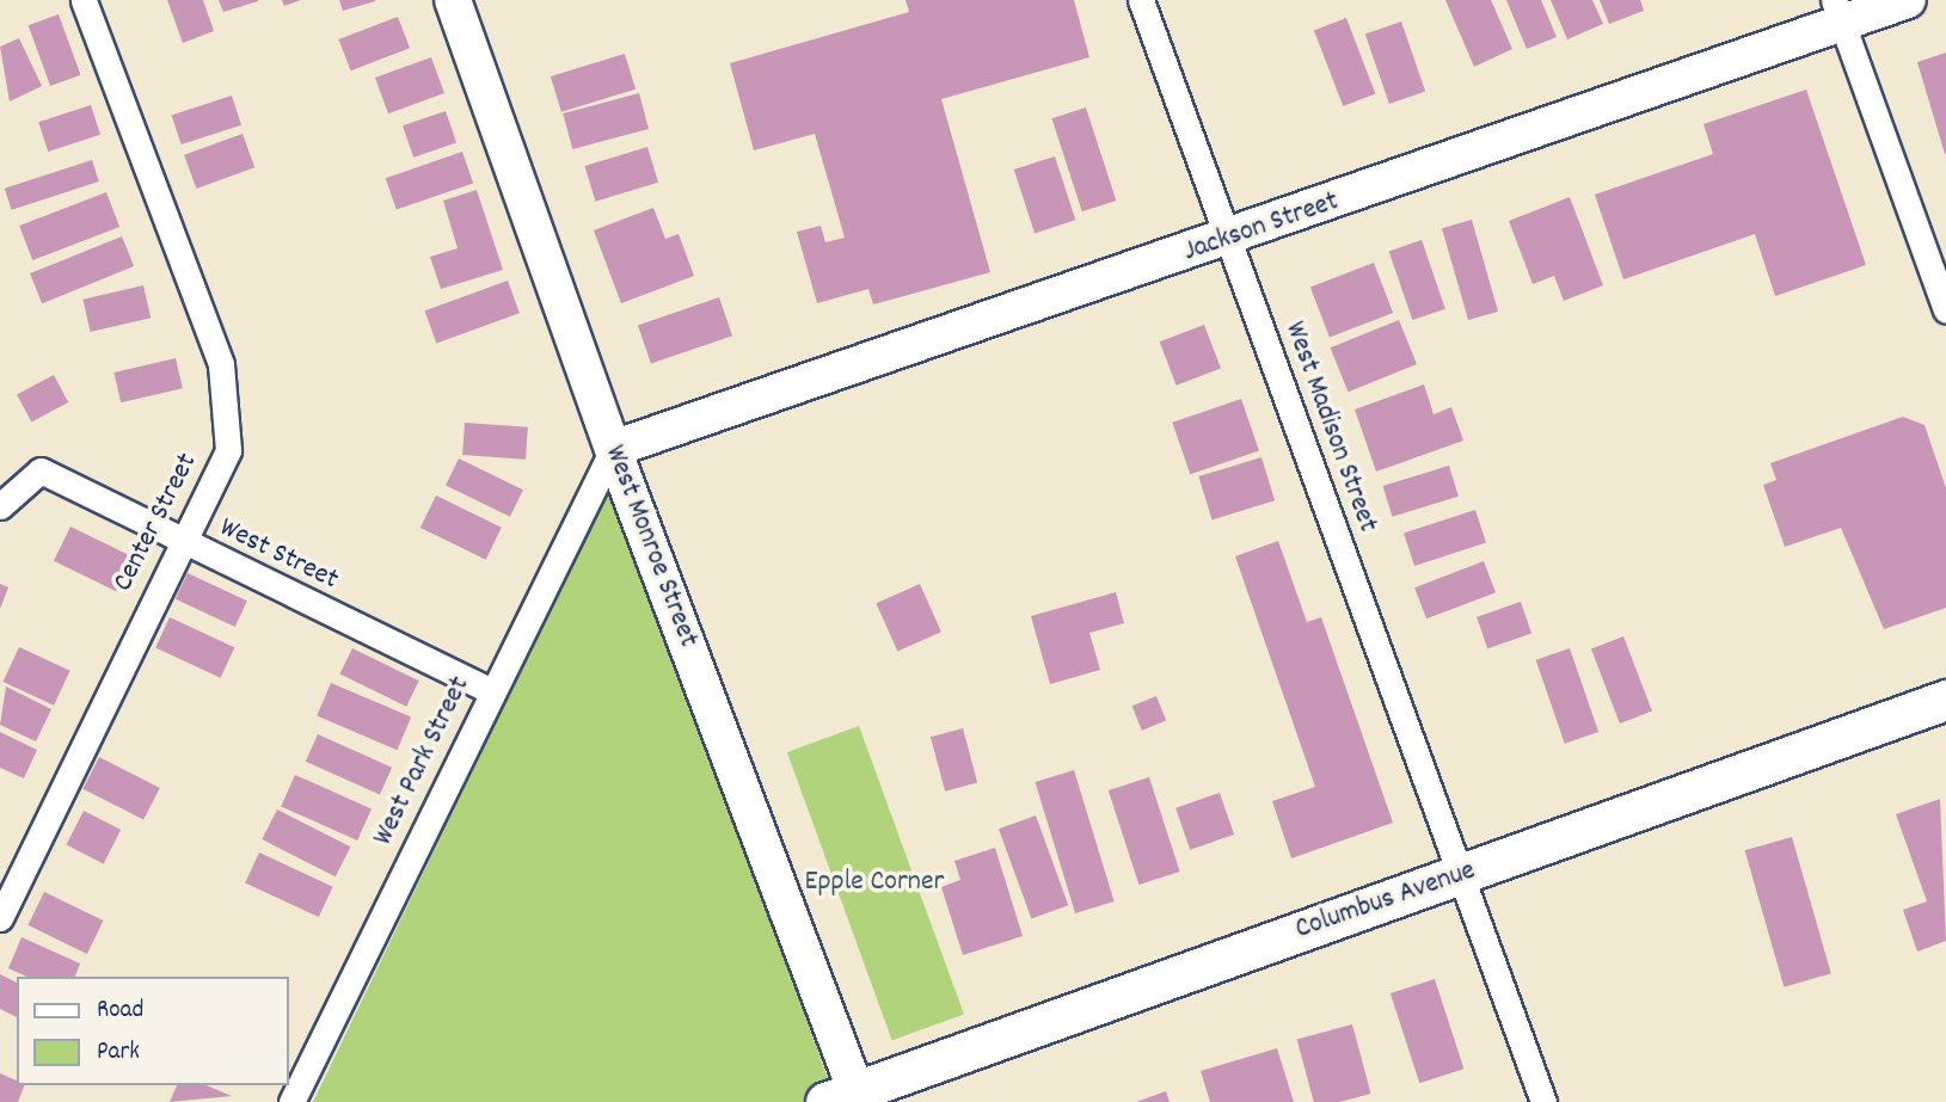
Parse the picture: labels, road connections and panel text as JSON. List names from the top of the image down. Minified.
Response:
{"streets":{"main road":["Columbus Avenue"],"street":["Jackson Street","West Madison Street","Center Street","West Monroe Street","West Street","West Park Street"]},"crossings":[["Jackson Street","West Madison Street"],["Jackson Street","West Monroe Street"],["Jackson Street","West Park Street"],["West Madison Street","Columbus Avenue"],["Center Street","West Street"],["West Monroe Street","West Park Street"],["West Monroe Street","Columbus Avenue"],["West Street","West Park Street"]],"parks":["Epple Corner"],"legend":["Road","Park"]}
